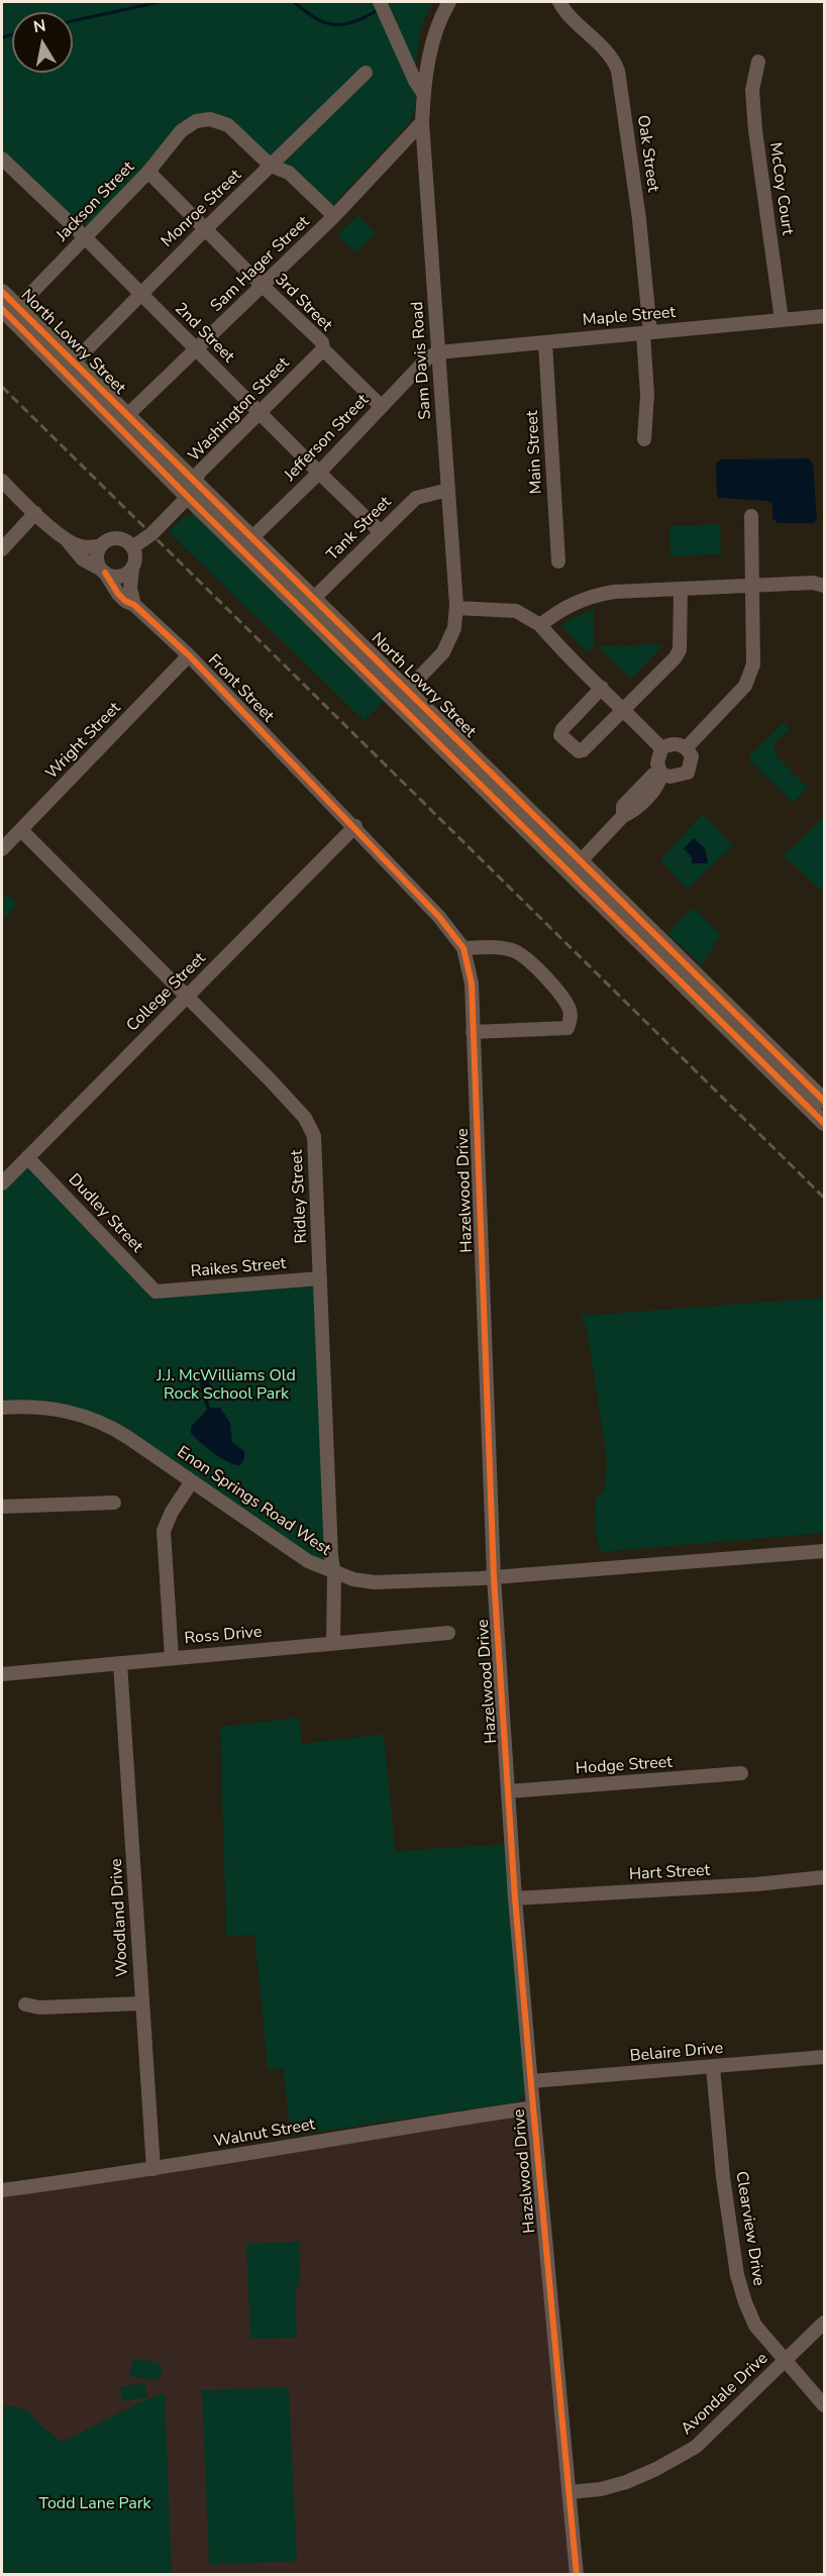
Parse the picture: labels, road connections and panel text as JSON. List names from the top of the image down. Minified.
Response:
{"streets":{"main road":["North Lowry Street"],"street":["Oak Street","McCoy Court","Jackson Street","Monroe Street","Sam Hager Street","3rd Street","Maple Street","2nd Street","Sam Davis Road","Washington Street","Jefferson Street","Main Street","Tank Street","Front Street","Wright Street","College Street","Hazelwood Drive","Ridley Street","Dudley Street","Raikes Street","Enon Springs Road West","Ross Drive","Hodge Street","Hart Street","Woodland Drive","Belaire Drive","Walnut Street","Clearview Drive","Avondale Drive"]},"crossings":[["Oak Street","Maple Street"],["McCoy Court","Maple Street"],["Jackson Street","Monroe Street"],["Jackson Street","3rd Street"],["Jackson Street","2nd Street"],["Jackson Street","North Lowry Street"],["Monroe Street","3rd Street"],["Monroe Street","2nd Street"],["Monroe Street","North Lowry Street"],["Sam Hager Street","3rd Street"],["Sam Hager Street","2nd Street"],["Sam Hager Street","North Lowry Street"],["Sam Hager Street","Sam Davis Road"],["3rd Street","Washington Street"],["3rd Street","Jefferson Street"],["Maple Street","Sam Davis Road"],["Maple Street","Jefferson Street"],["Maple Street","Main Street"],["2nd Street","Washington Street"],["2nd Street","Jefferson Street"],["2nd Street","Tank Street"],["North Lowry Street","Sam Davis Road"],["North Lowry Street","Washington Street"],["North Lowry Street","Jefferson Street"],["North Lowry Street","Tank Street"],["Sam Davis Road","Jefferson Street"],["Sam Davis Road","Tank Street"],["Washington Street","Front Street"],["Front Street","Wright Street"],["Front Street","College Street"],["Front Street","Hazelwood Drive"],["Wright Street","Ridley Street"],["College Street","Hazelwood Drive"],["College Street","Ridley Street"],["College Street","Dudley Street"],["Hazelwood Drive","Enon Springs Road West"],["Hazelwood Drive","Hodge Street"],["Hazelwood Drive","Hart Street"],["Hazelwood Drive","Belaire Drive"],["Hazelwood Drive","Walnut Street"],["Hazelwood Drive","Avondale Drive"],["Ridley Street","Raikes Street"],["Ridley Street","Enon Springs Road West"],["Ridley Street","Ross Drive"],["Dudley Street","Raikes Street"],["Ross Drive","Woodland Drive"],["Woodland Drive","Walnut Street"],["Belaire Drive","Clearview Drive"],["Clearview Drive","Avondale Drive"]],"parks":["J.J. McWilliams Old Rock School Park","Todd Lane Park"],"north":"top"}
